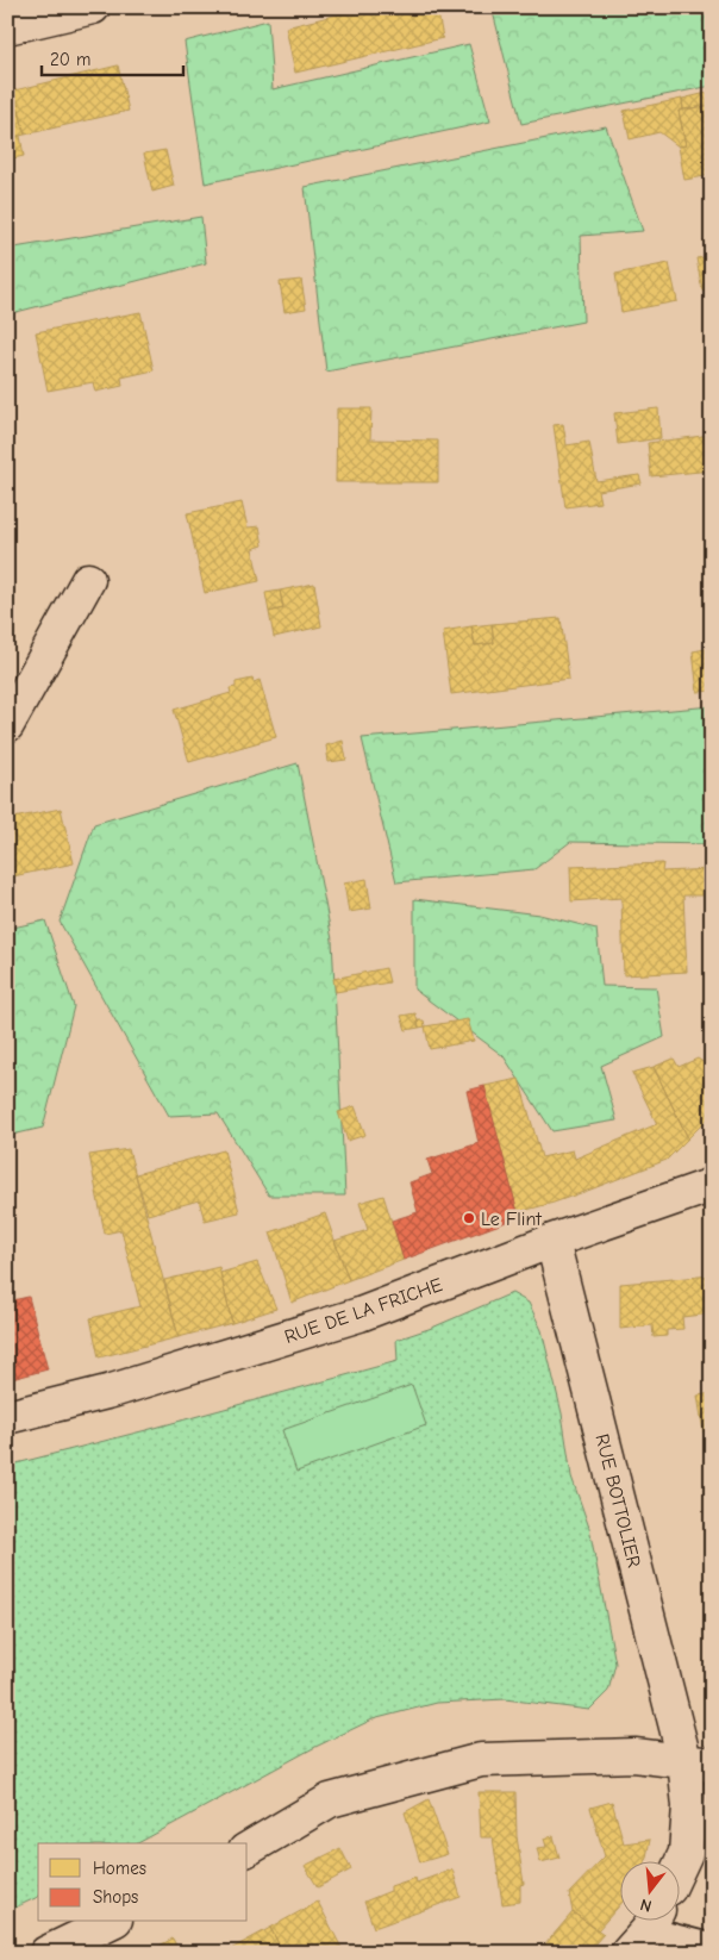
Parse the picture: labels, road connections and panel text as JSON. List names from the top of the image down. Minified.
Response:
{"streets":{"street":["RUE DE LA FRICHE","RUE BOTTOLIER"]},"crossings":[["RUE DE LA FRICHE","RUE BOTTOLIER"]],"places":["Le Flint"],"legend":["Homes","Shops"],"scale_bar":"20 m","north":"bottom"}
